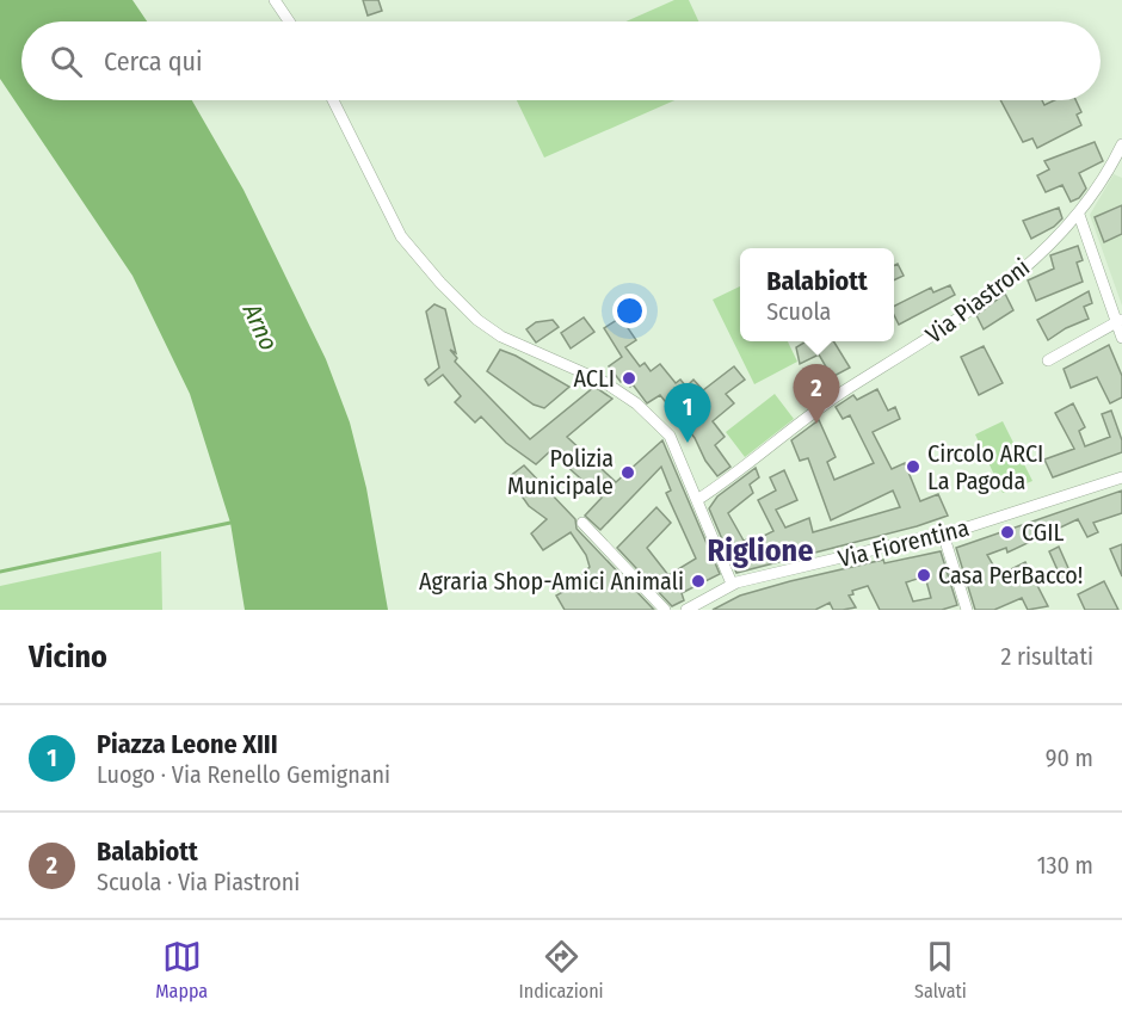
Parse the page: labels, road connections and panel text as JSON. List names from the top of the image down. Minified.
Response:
{"streets":{"street":["Via Piastroni","Via Fiorentina"]},"districts":["Riglione"],"water":["Arno"],"places":["ACLI","Circolo ARCI La Pagoda","Polizia Municipale","CGIL","Casa PerBacco!","Agraria Shop-Amici Animali"],"page":{"search":"Cerca qui","popup":["Balabiott","Scuola"],"pins":["2","1"],"heading":["Vicino","2 risultati"],"list":[{"mark":"1","name":"Piazza Leone XIII","note":"Luogo · Via Renello Gemignani","value":"90 m"},{"mark":"2","name":"Balabiott","note":"Scuola · Via Piastroni","value":"130 m"}],"nav":["Mappa","Indicazioni","Salvati"]}}
